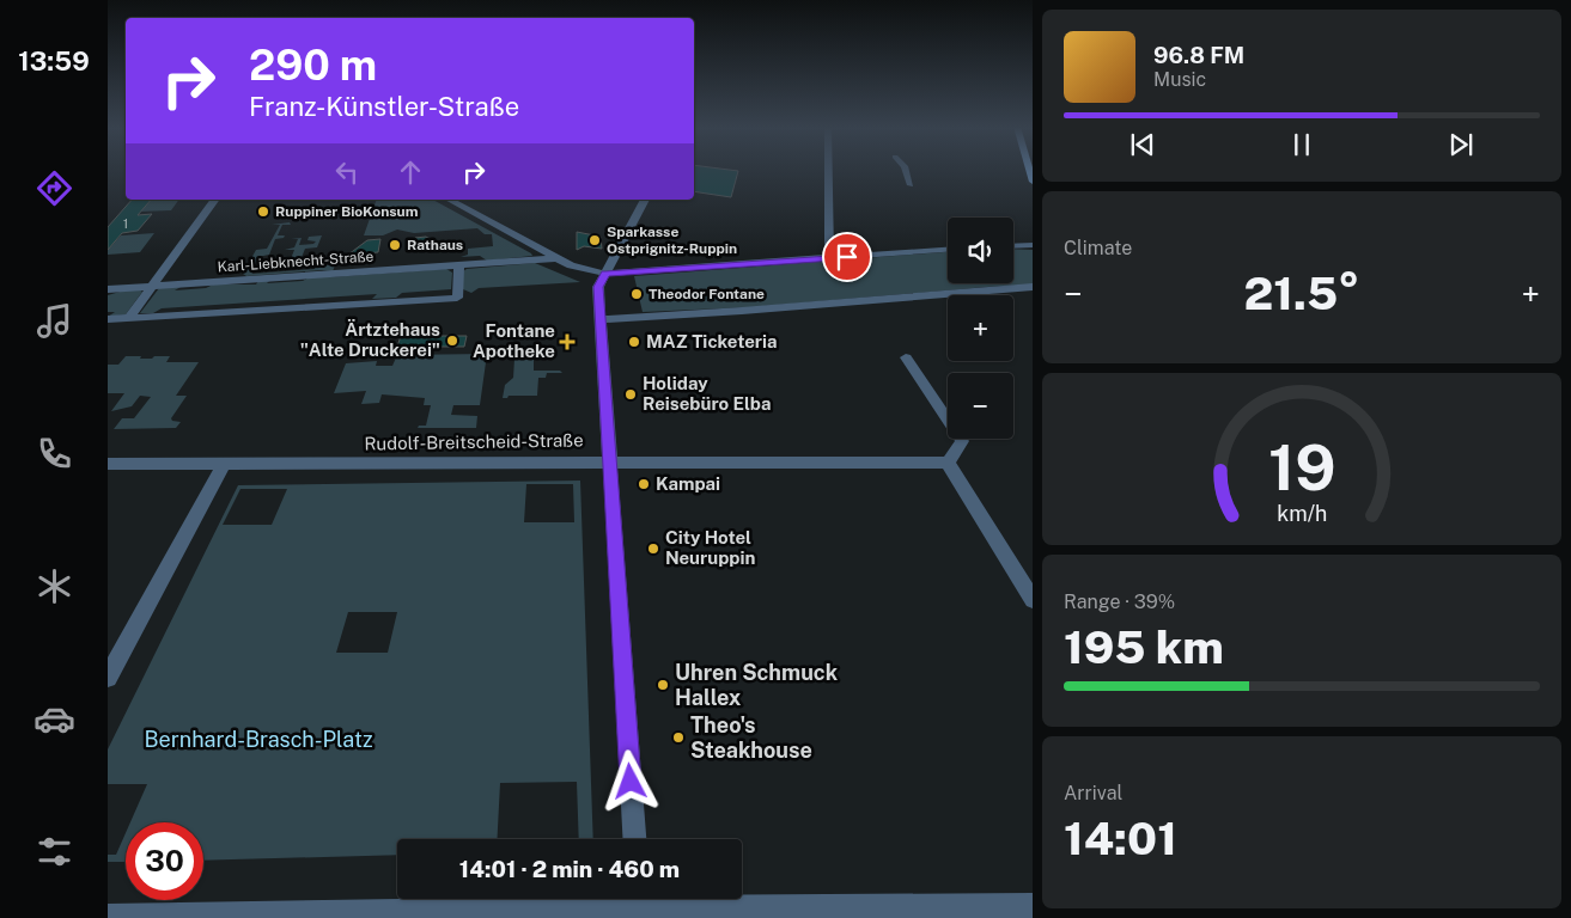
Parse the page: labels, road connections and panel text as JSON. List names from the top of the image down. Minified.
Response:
{"streets":{"street":["Karl-Liebknecht-Straße","Rudolf-Breitscheid-Straße"]},"parks":["Bernhard-Brasch-Platz"],"places":{"other":["Ruppiner BioKonsum","Sparkasse Ostprignitz-Ruppin","Rathaus","Theodor Fontane","Ärtztehaus \"Alte Druckerei\"","MAZ Ticketeria","Holiday Reisebüro Elba","Kampai","City Hotel Neuruppin","Uhren Schmuck Hallex","Theo's Steakhouse"],"health":["Fontane Apotheke"]},"house_numbers":["1"],"page":{"tabs":"13:59","turn":["290 m","Franz-Künstler-Straße"],"song":["96.8 FM","Music"],"tile":["Climate",["Range · 39%","195 km"],["Arrival","14:01"]],"map_buttons":["+","−"],"heat":["−","21.5°","+"],"limit":"30","trip":"14:01 · 2 min · 460 m","gauge":["19","km/h"]}}
